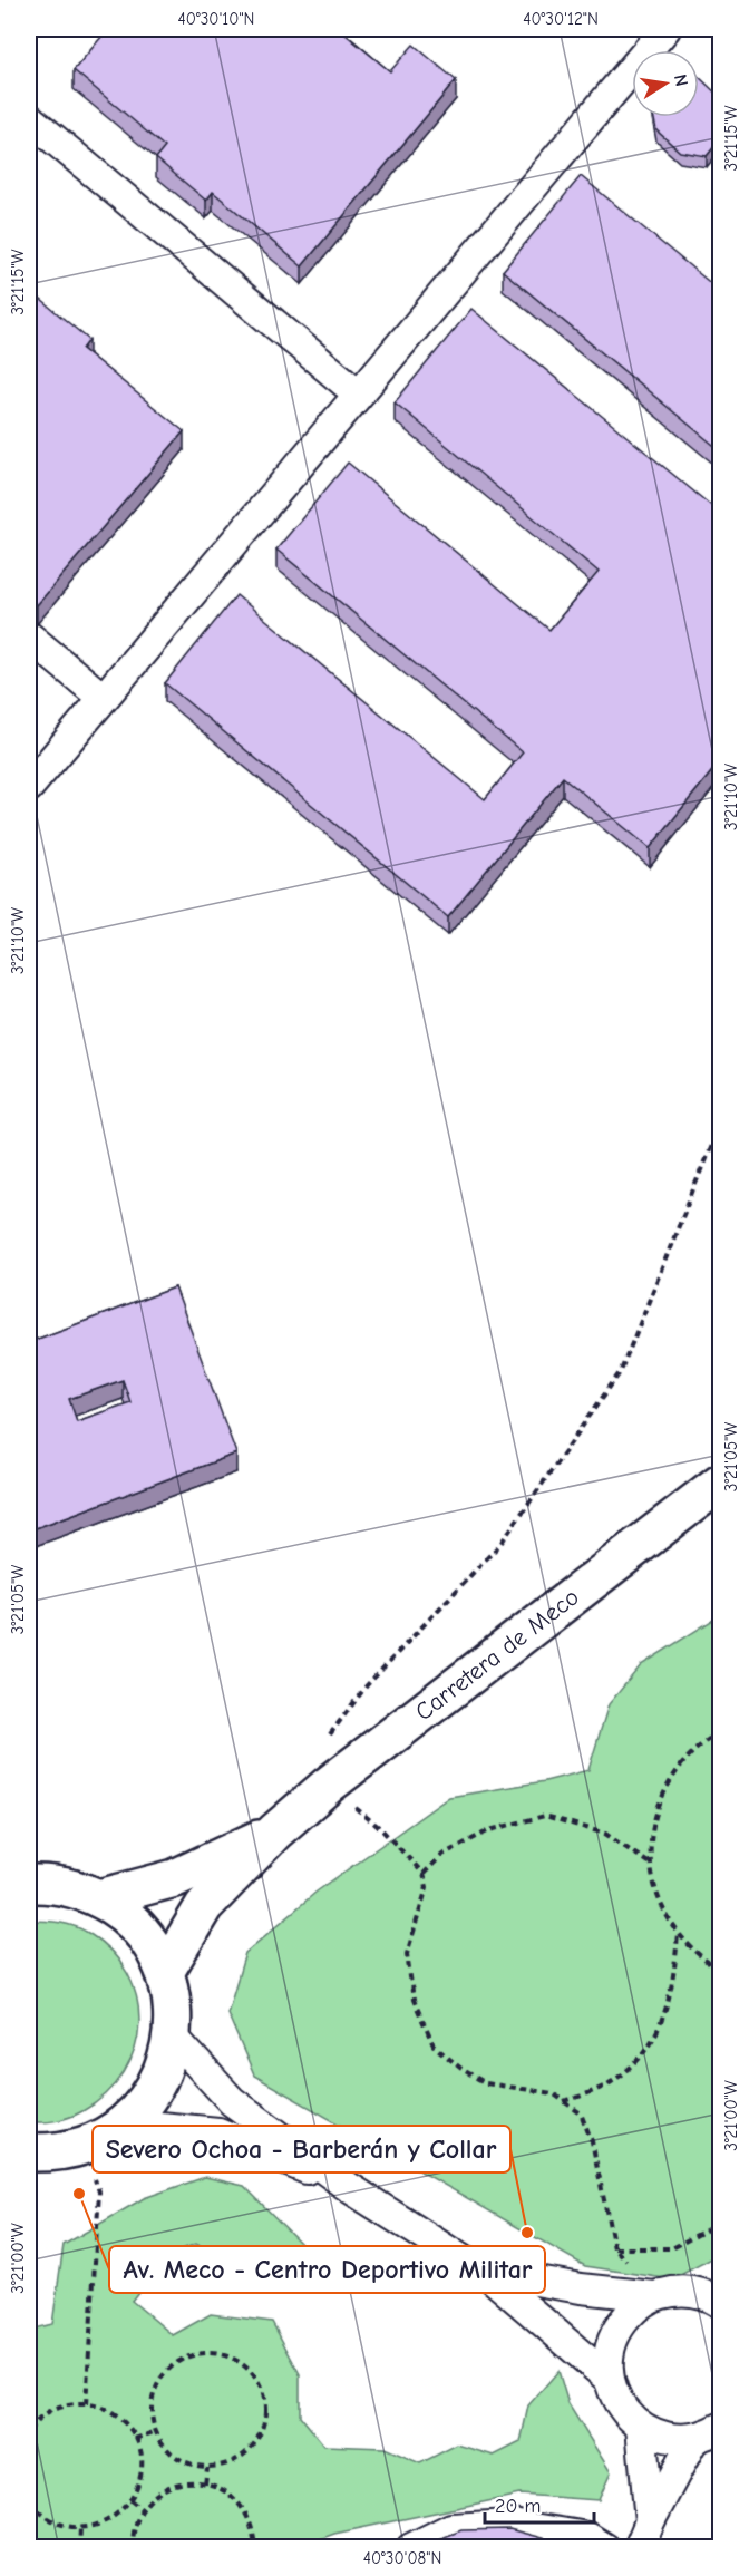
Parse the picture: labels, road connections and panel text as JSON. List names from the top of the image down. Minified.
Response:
{"streets":{"street":["Carretera de Meco"]},"places":["Av. Meco - Centro Deportivo Militar","Severo Ochoa - Barberán y Collar"],"scale_bar":"20 m","north":"right","coordinates":["40°30'10\"N","40°30'12\"N","3°21'15\"W","3°21'10\"W","3°21'05\"W","3°21'00\"W","40°30'08\"N"]}
